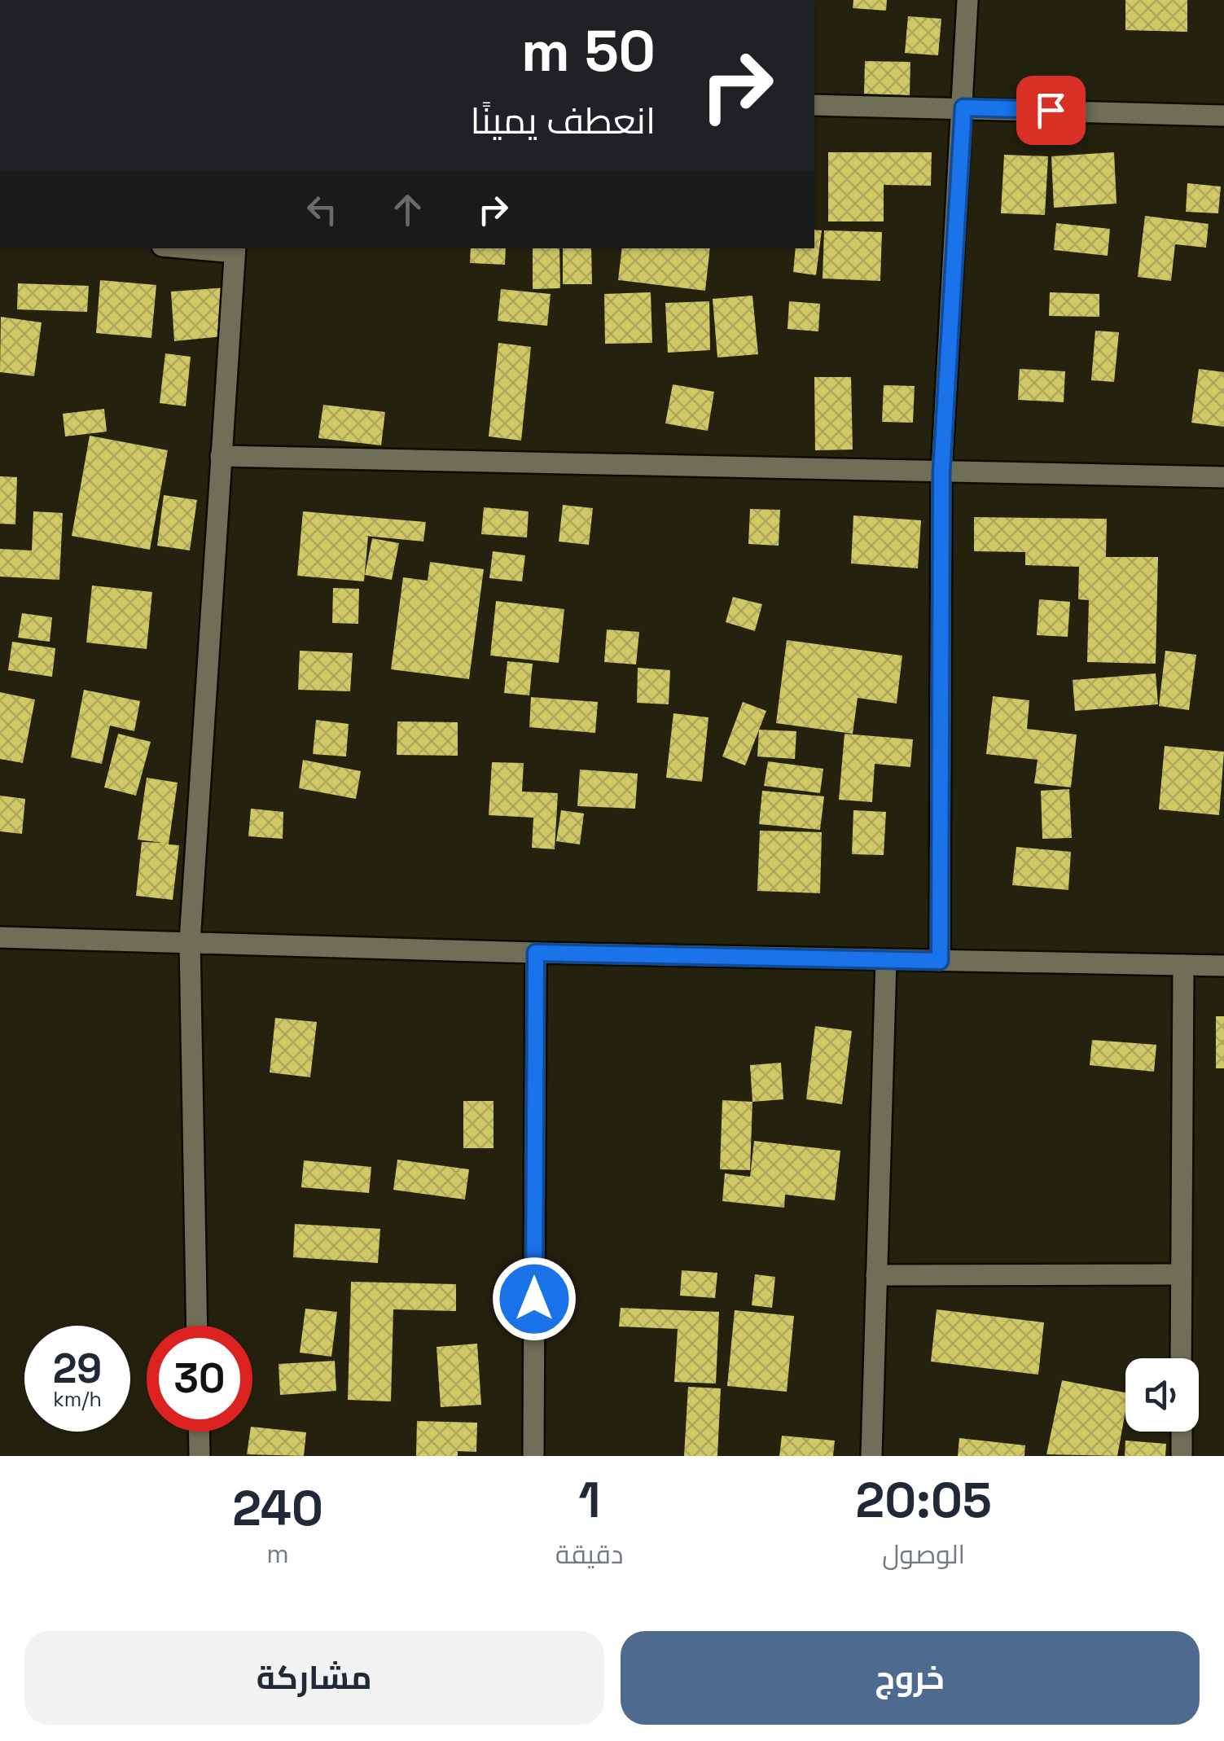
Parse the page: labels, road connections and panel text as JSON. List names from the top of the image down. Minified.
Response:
{"page":{"turn":["50 m","انعطف يمينًا"],"speed":"29 km/h","limit":"30","eta":["20:05","الوصول","1","دقيقة","240","m"],"buttons":["خروج","مشاركة"]}}
